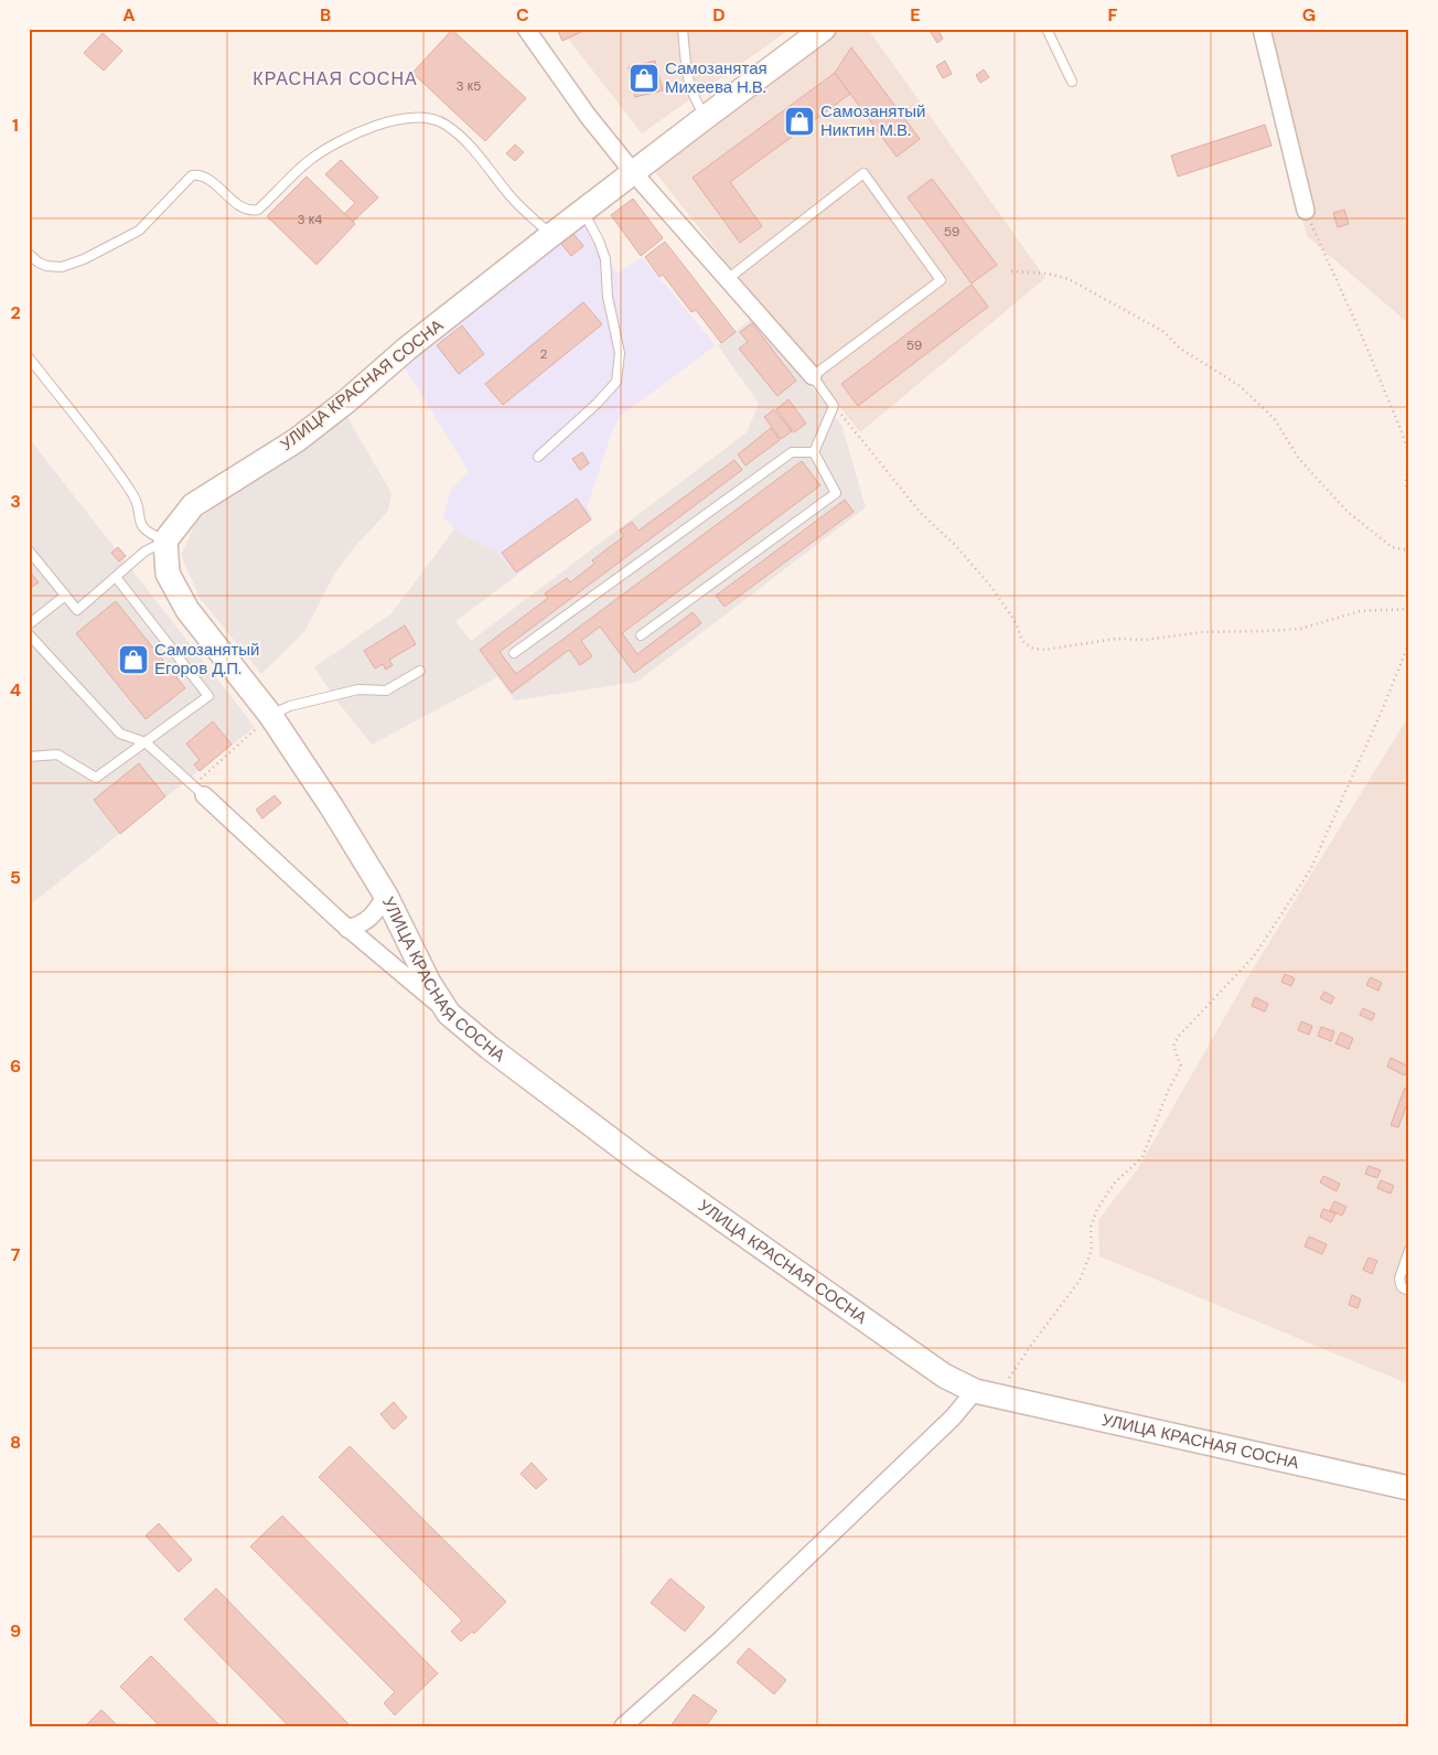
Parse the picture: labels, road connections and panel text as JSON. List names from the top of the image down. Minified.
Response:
{"streets":{"street":["УЛИЦА КРАСНАЯ СОСНА"]},"districts":["КРАСНАЯ СОСНА"],"places":{"shop":["Самозанятая Михеева Н.В.","Самозанятый Никтин М.В.","Самозанятый Егоров Д.П."]},"house_numbers":["3 к5","3 к4","59","59","2"],"grid":{"columns":["A","B","C","D","E","F","G"],"rows":["1","2","3","4","5","6","7","8","9"]}}
